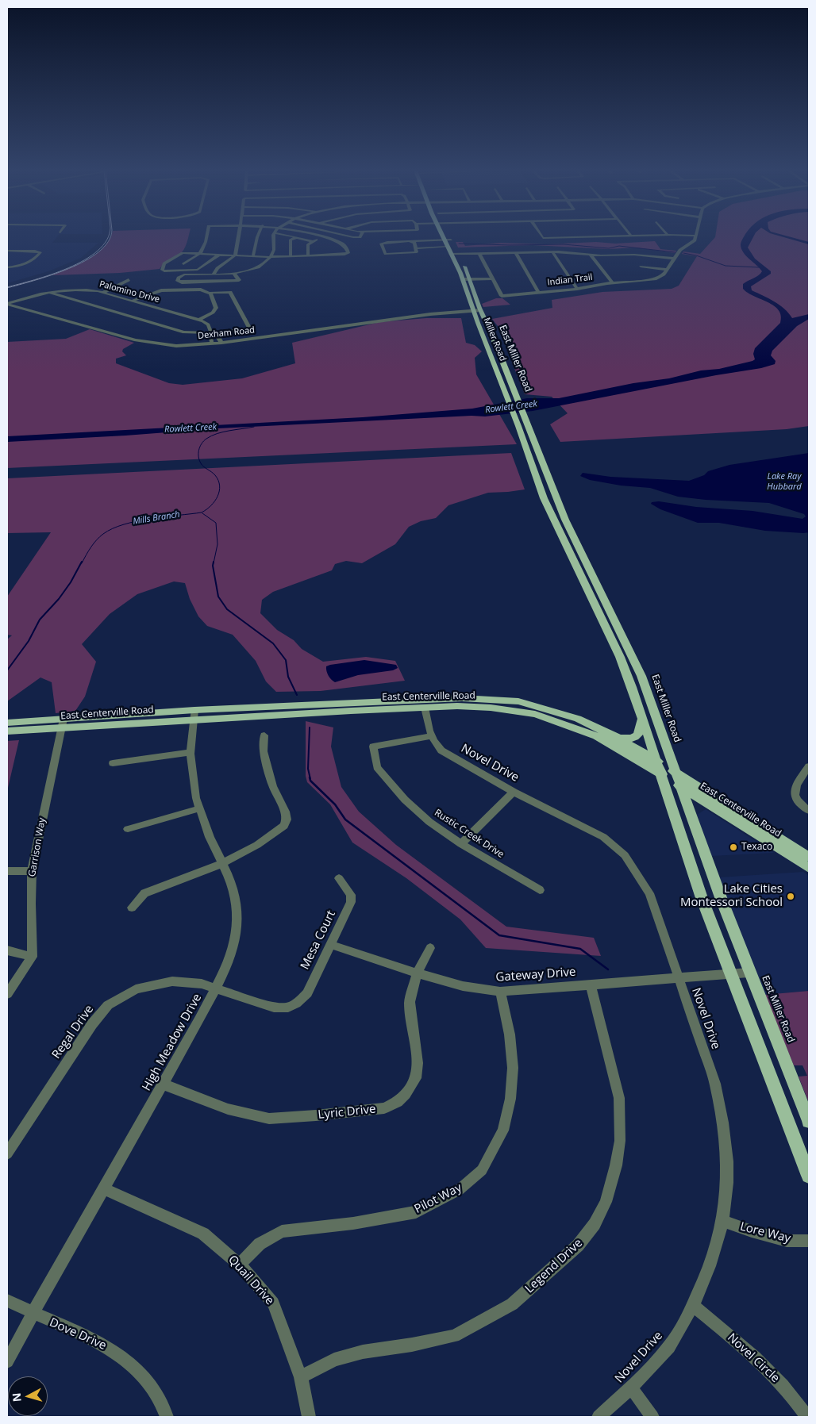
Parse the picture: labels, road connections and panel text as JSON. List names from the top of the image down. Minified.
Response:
{"streets":{"main road":["Miller Road","East Miller Road","East Centerville Road"],"street":["Indian Trail","Palomino Drive","Dexham Road","Novel Drive","Rustic Creek Drive","Garrison Way","Mesa Court","Gateway Drive","Regal Drive","High Meadow Drive","Lyric Drive","Pilot Way","Lore Way","Legend Drive","Quail Drive","Dove Drive","Novel Circle"]},"crossings":[["Palomino Drive","Dexham Road"],["Dexham Road","Miller Road"],["Dexham Road","East Miller Road"],["Miller Road","East Miller Road"],["East Miller Road","East Centerville Road"],["East Miller Road","Gateway Drive"],["East Centerville Road","Novel Drive"],["East Centerville Road","Garrison Way"],["East Centerville Road","High Meadow Drive"],["Novel Drive","Rustic Creek Drive"],["Novel Drive","Gateway Drive"],["Novel Drive","Lore Way"],["Novel Drive","Novel Circle"],["Mesa Court","Gateway Drive"],["Mesa Court","Regal Drive"],["Gateway Drive","Lyric Drive"],["Gateway Drive","Pilot Way"],["Gateway Drive","Legend Drive"],["Regal Drive","High Meadow Drive"],["High Meadow Drive","Lyric Drive"],["High Meadow Drive","Quail Drive"],["High Meadow Drive","Dove Drive"],["Pilot Way","Quail Drive"],["Legend Drive","Quail Drive"]],"water":["Rowlett Creek","Lake Ray Hubbard","Mills Branch"],"places":["Texaco","Lake Cities Montessori School"],"north":"left"}
